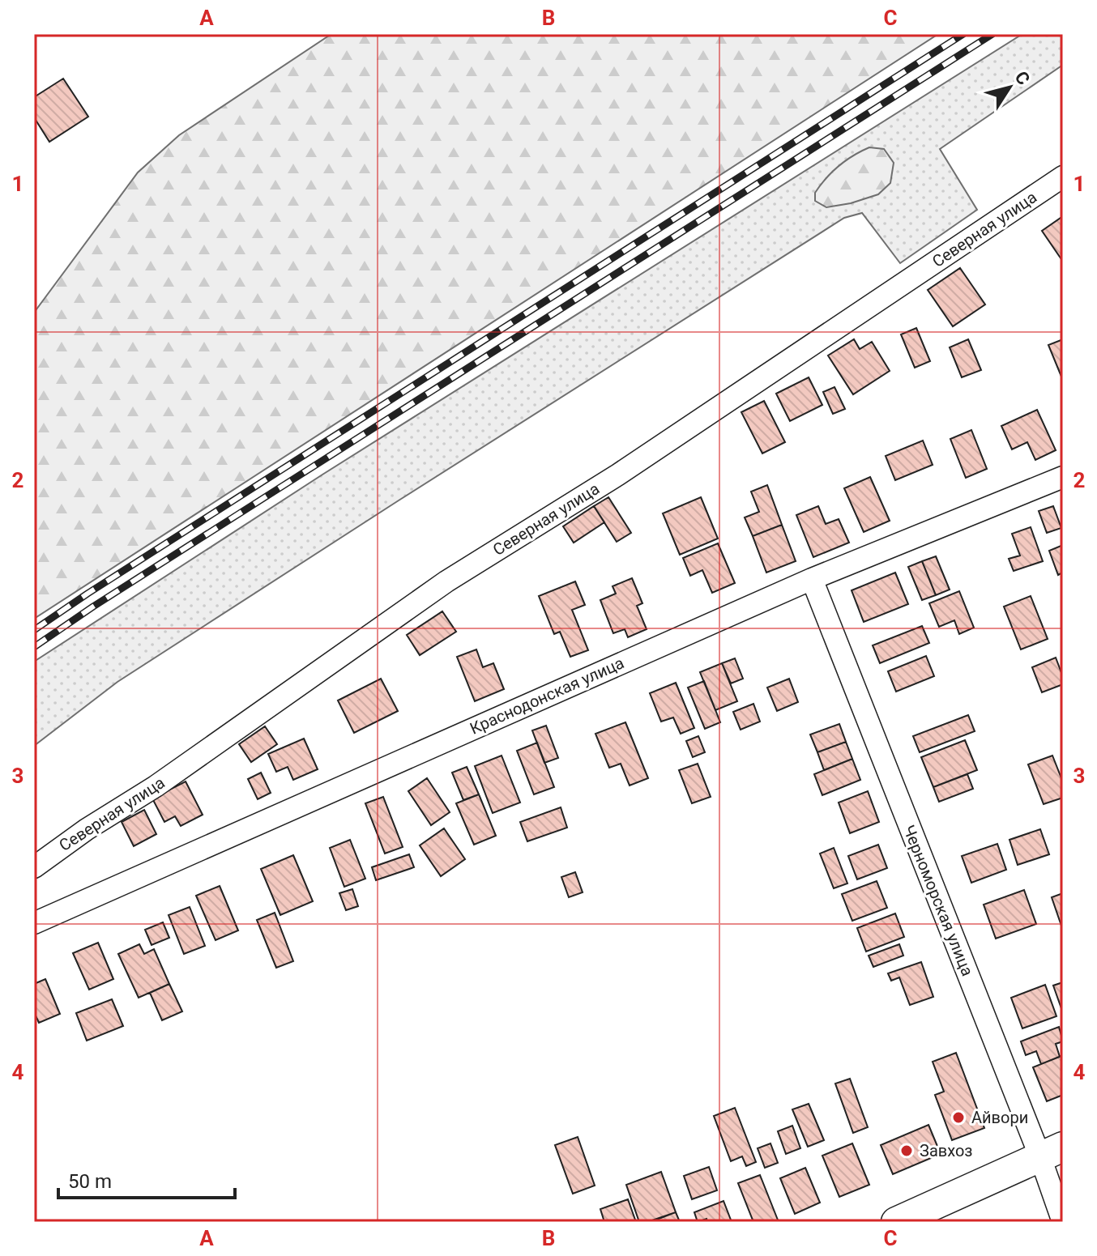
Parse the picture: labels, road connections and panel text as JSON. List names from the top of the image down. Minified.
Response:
{"streets":{"street":["Северная улица","Краснодонская улица","Черноморская улица"]},"crossings":[["Краснодонская улица","Черноморская улица"]],"places":["Айвори","Завхоз"],"scale_bar":"50 m","north":"top right","grid":{"columns":["A","B","C"],"rows":["1","2","3","4"]}}
